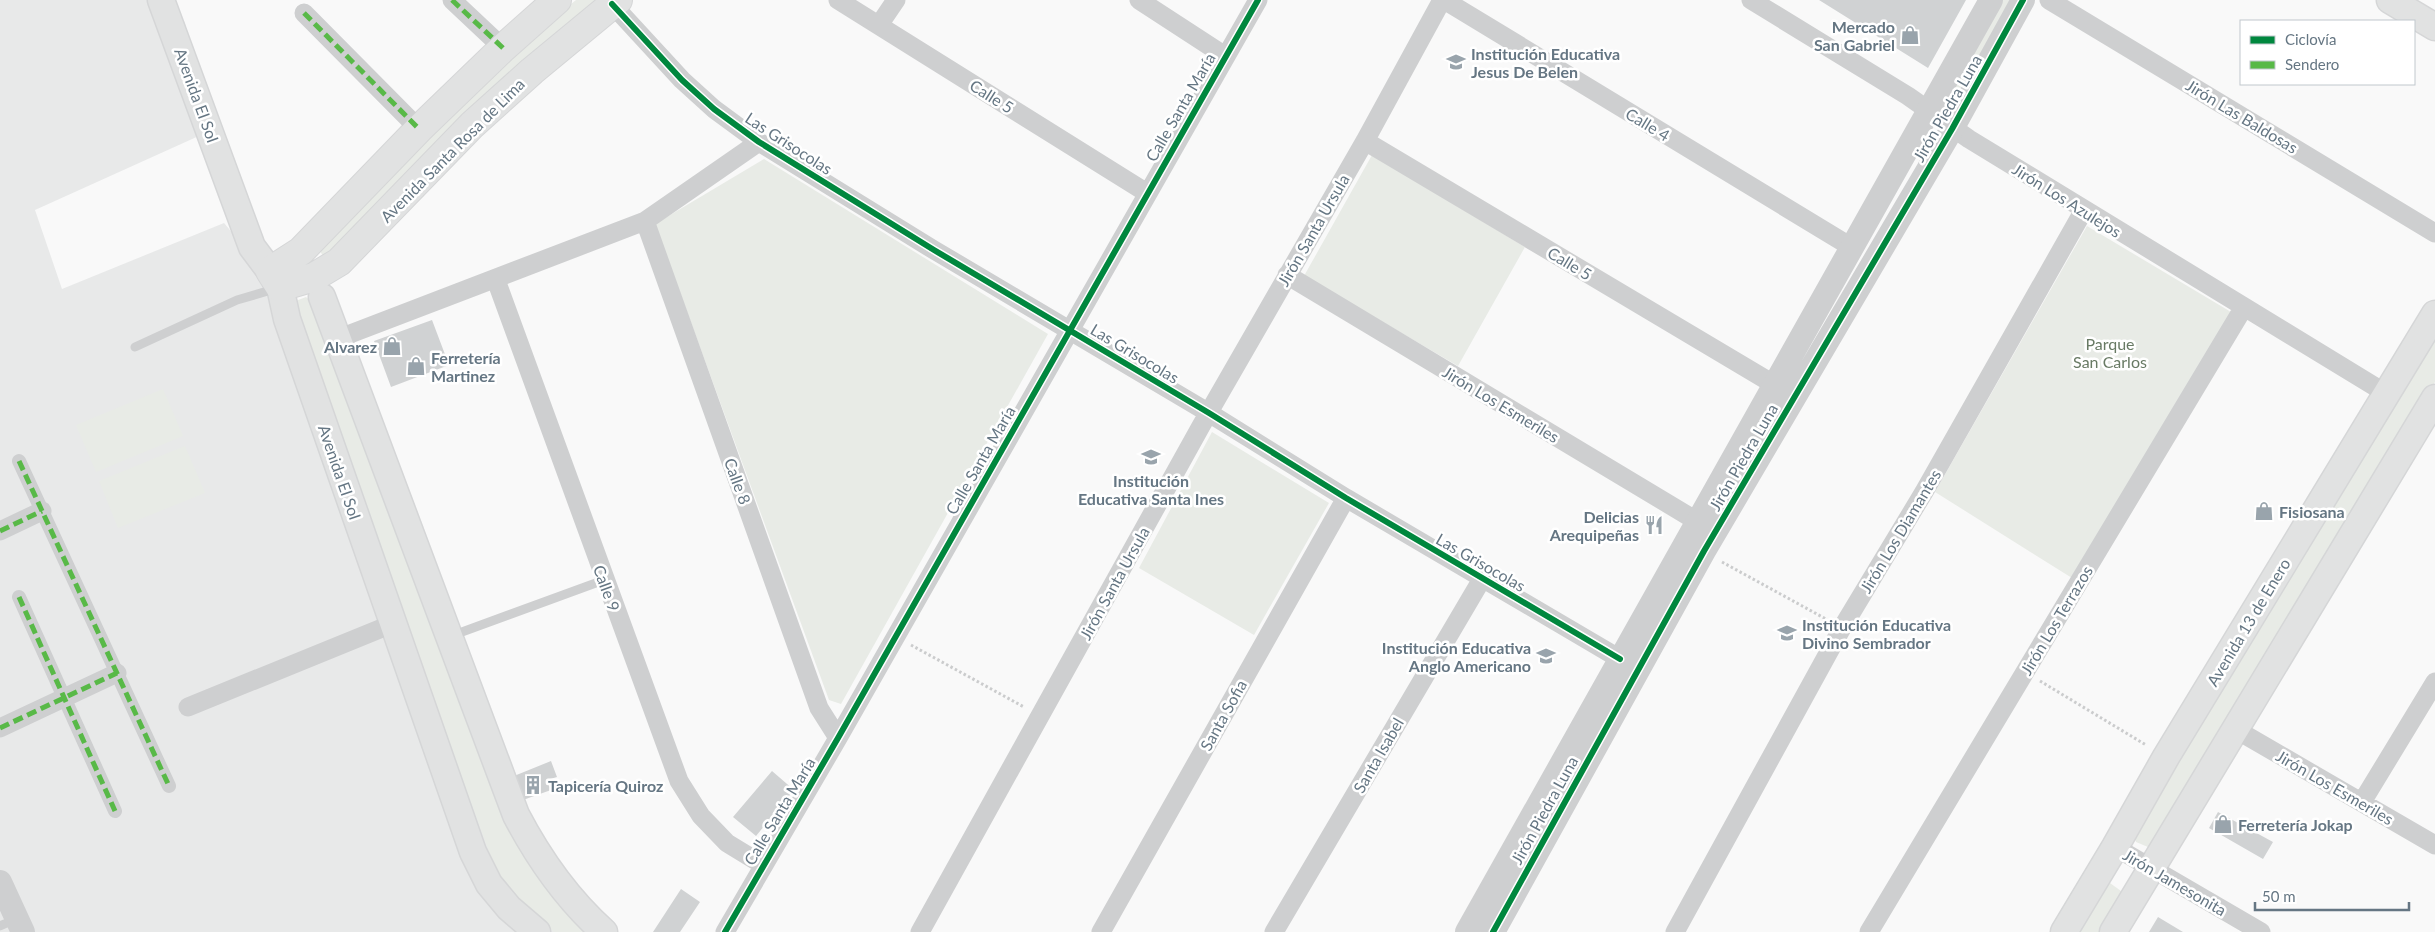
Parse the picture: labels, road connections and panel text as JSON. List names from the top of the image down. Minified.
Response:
{"streets":{"main road":["Avenida El Sol","Avenida Santa Rosa de Lima","Avenida 13 de Enero"],"street":["Calle 5","Calle Santa María","Jirón Piedra Luna","Jirón Las Baldosas","Calle 4","Las Grisocolas","Jirón Los Azulejos","Jirón Santa Ursula","Jirón Los Esmeriles","Calle 8","Jirón Los Diamantes","Calle 9","Jirón Los Terrazos","Santa Sofia","Santa Isabel","Jirón Jamesonita"]},"crossings":[["Avenida El Sol","Avenida Santa Rosa de Lima"],["Calle 5","Calle Santa María"],["Calle 5","Jirón Piedra Luna"],["Calle 5","Jirón Santa Ursula"],["Calle Santa María","Las Grisocolas"],["Calle Santa María","Calle 8"],["Calle Santa María","Calle 9"],["Jirón Piedra Luna","Calle 4"],["Jirón Piedra Luna","Las Grisocolas"],["Jirón Piedra Luna","Jirón Los Azulejos"],["Jirón Piedra Luna","Jirón Los Esmeriles"],["Calle 4","Jirón Santa Ursula"],["Las Grisocolas","Avenida Santa Rosa de Lima"],["Las Grisocolas","Jirón Santa Ursula"],["Las Grisocolas","Santa Sofia"],["Las Grisocolas","Santa Isabel"],["Jirón Los Azulejos","Jirón Los Diamantes"],["Jirón Los Azulejos","Jirón Los Terrazos"],["Jirón Los Azulejos","Avenida 13 de Enero"],["Jirón Santa Ursula","Jirón Los Esmeriles"],["Avenida 13 de Enero","Jirón Jamesonita"]],"parks":["Parque San Carlos"],"places":{"shop":["Mercado San Gabriel","Alvarez","Ferretería Martinez","Fisiosana","Ferretería Jokap"],"school or university":["Institución Educativa Jesus De Belen","Institución Educativa Santa Ines","Institución Educativa Divino Sembrador","Institución Educativa Anglo Americano"],"restaurant":["Delicias Arequipeñas"],"building":["Tapicería Quiroz"]},"legend":["Ciclovía","Sendero"],"scale_bar":"50 m"}
